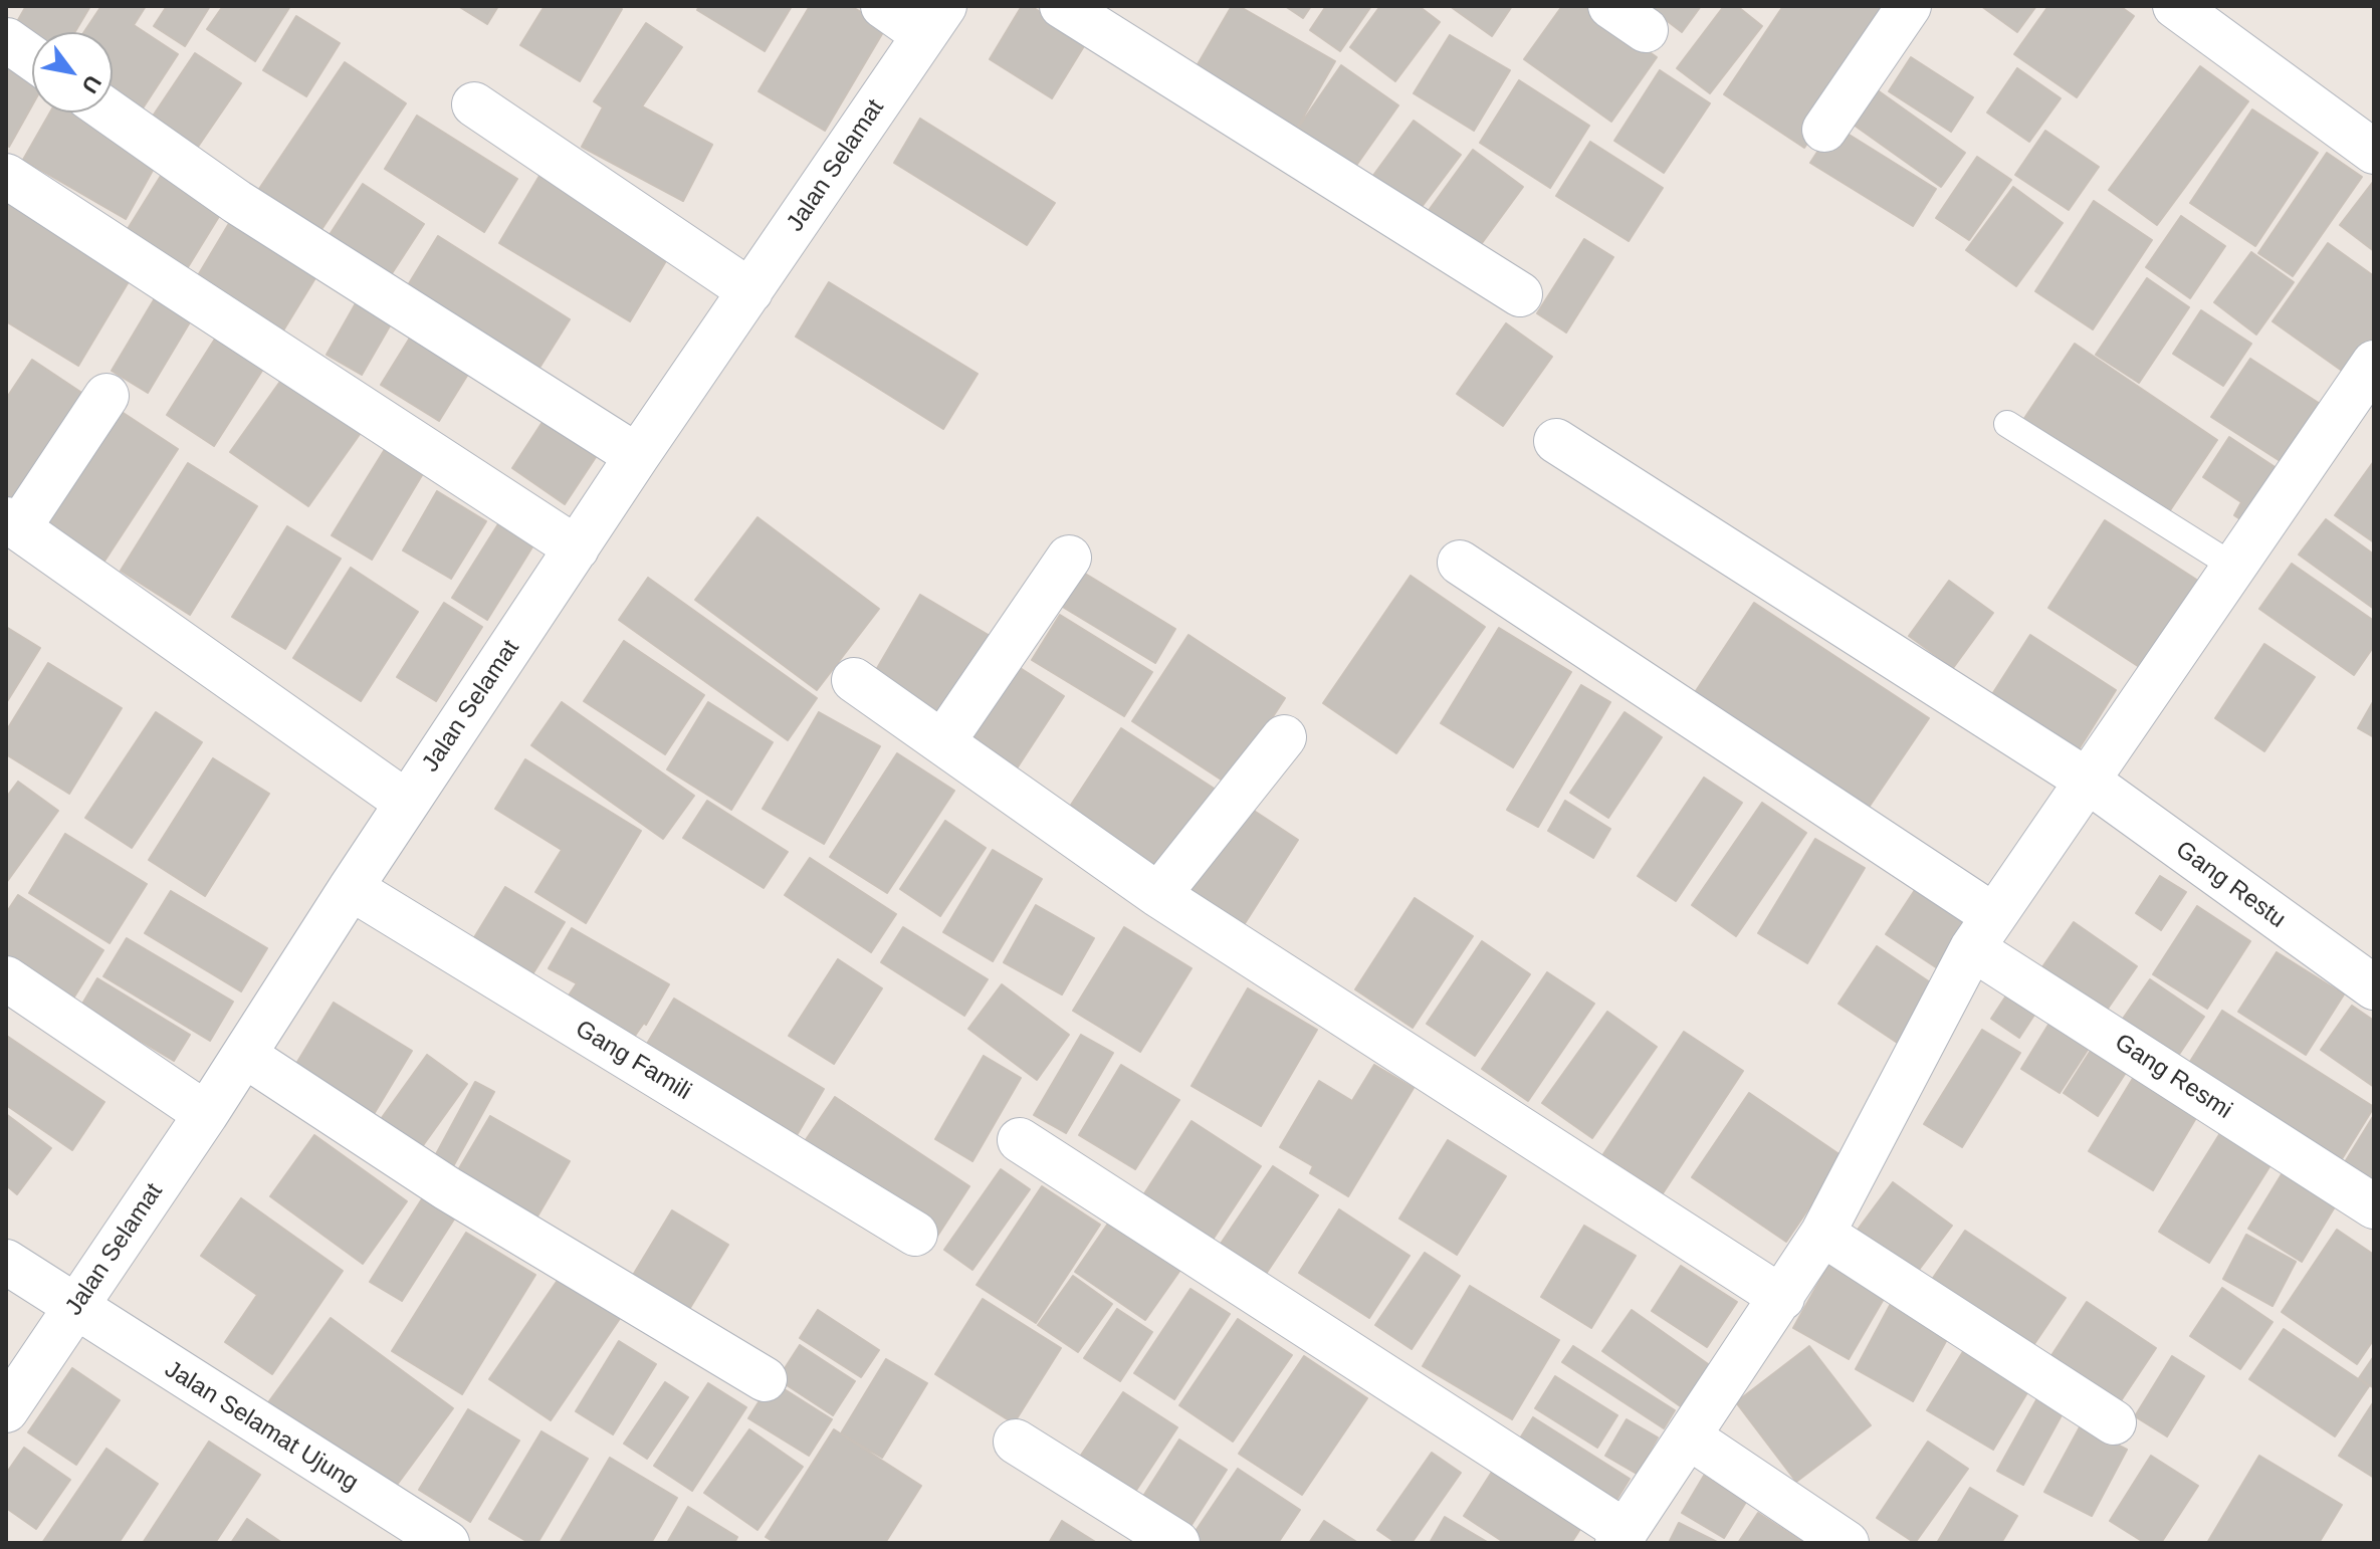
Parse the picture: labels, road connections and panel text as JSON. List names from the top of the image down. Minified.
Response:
{"streets":{"street":["Jalan Selamat","Gang Restu","Gang Famili","Gang Resmi","Jalan Selamat Ujung"]},"crossings":[["Jalan Selamat","Gang Famili"],["Jalan Selamat","Jalan Selamat Ujung"]],"north":"bottom right"}
